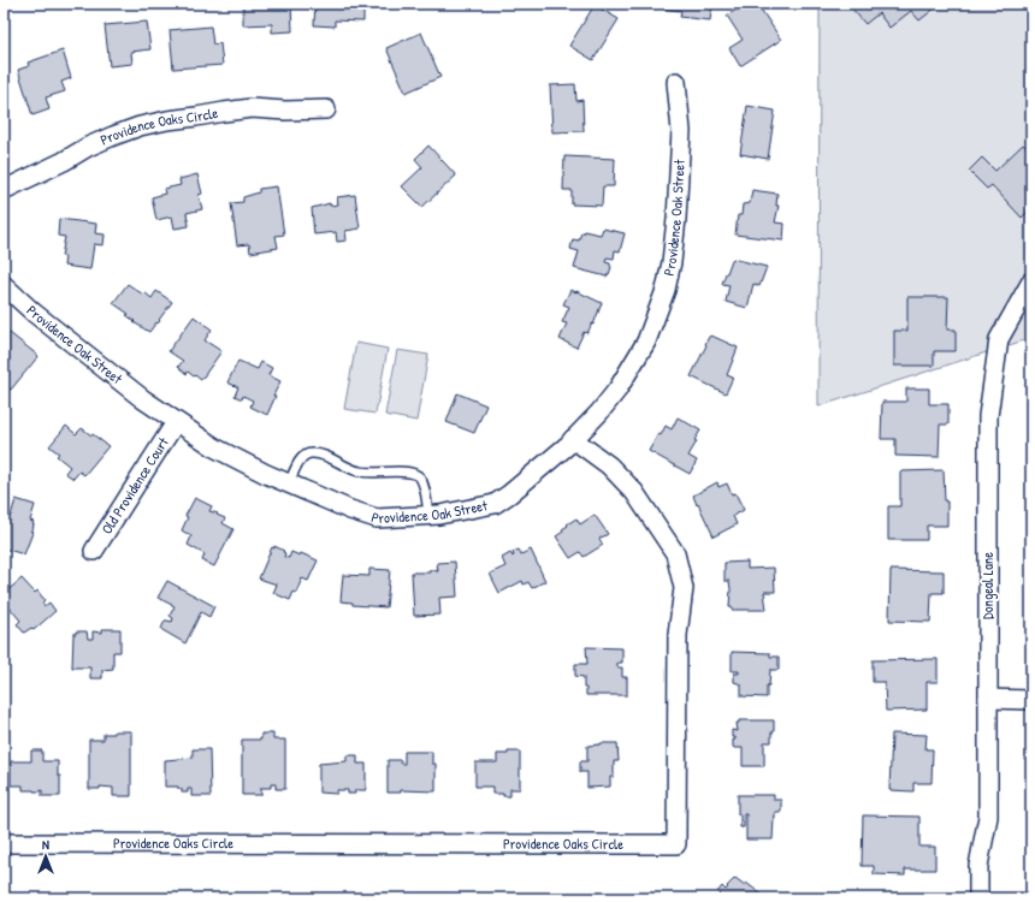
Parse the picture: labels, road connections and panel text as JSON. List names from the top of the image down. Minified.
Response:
{"streets":{"street":["Providence Oaks Circle","Providence Oak Street","Old Providence Court","Dongeal Lane"]},"crossings":[["Providence Oaks Circle","Providence Oak Street"],["Providence Oak Street","Old Providence Court"]],"north":"top"}
